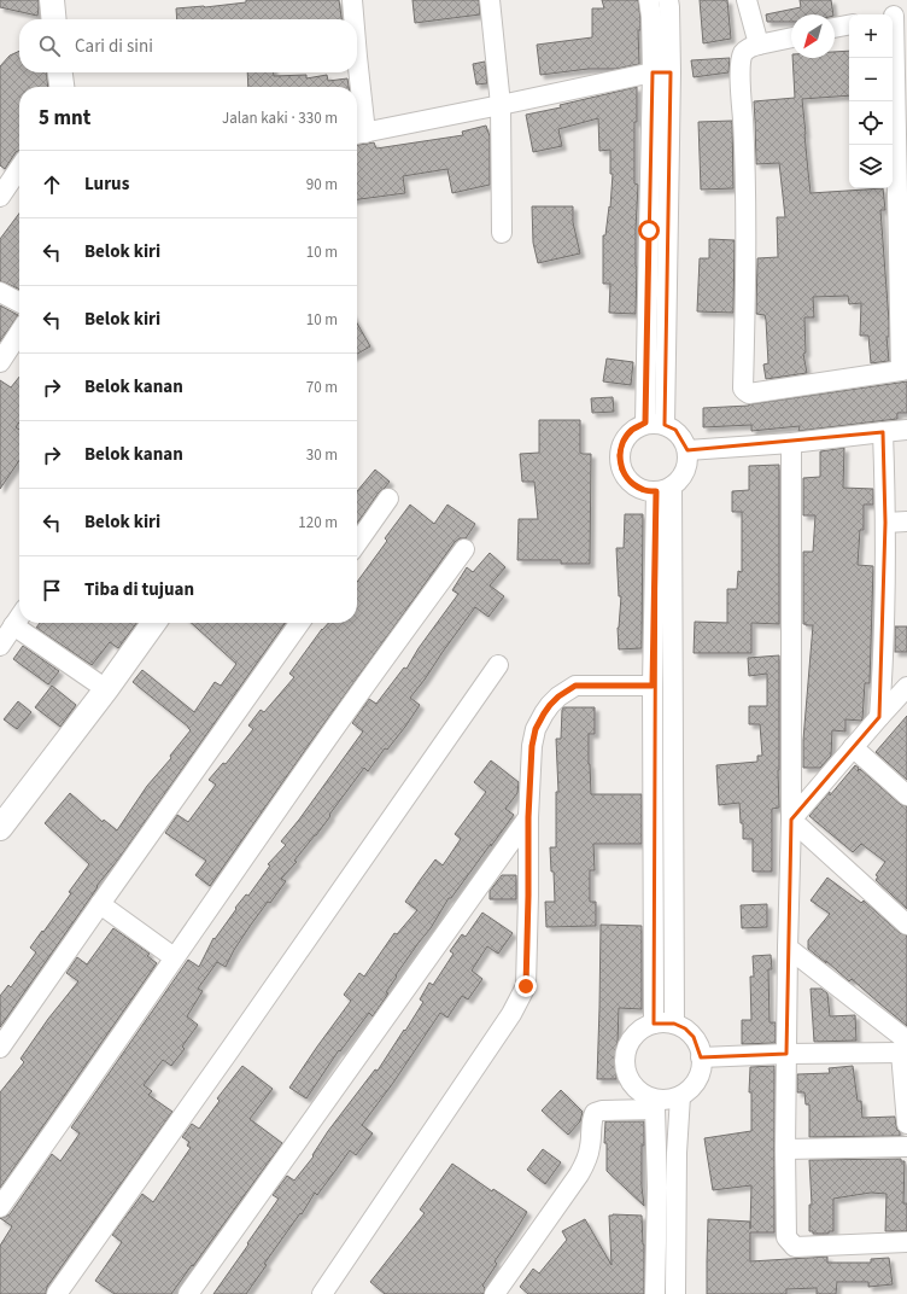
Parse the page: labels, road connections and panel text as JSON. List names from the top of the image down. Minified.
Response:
{"north":"bottom left","page":{"map_buttons":["+","−"],"search":"Cari di sini","heading":["5 mnt","Jalan kaki · 330 m"],"list":[["Lurus","90 m"],["Belok kiri","10 m"],["Belok kiri","10 m"],["Belok kanan","70 m"],["Belok kanan","30 m"],["Belok kiri","120 m"],"Tiba di tujuan"]}}
